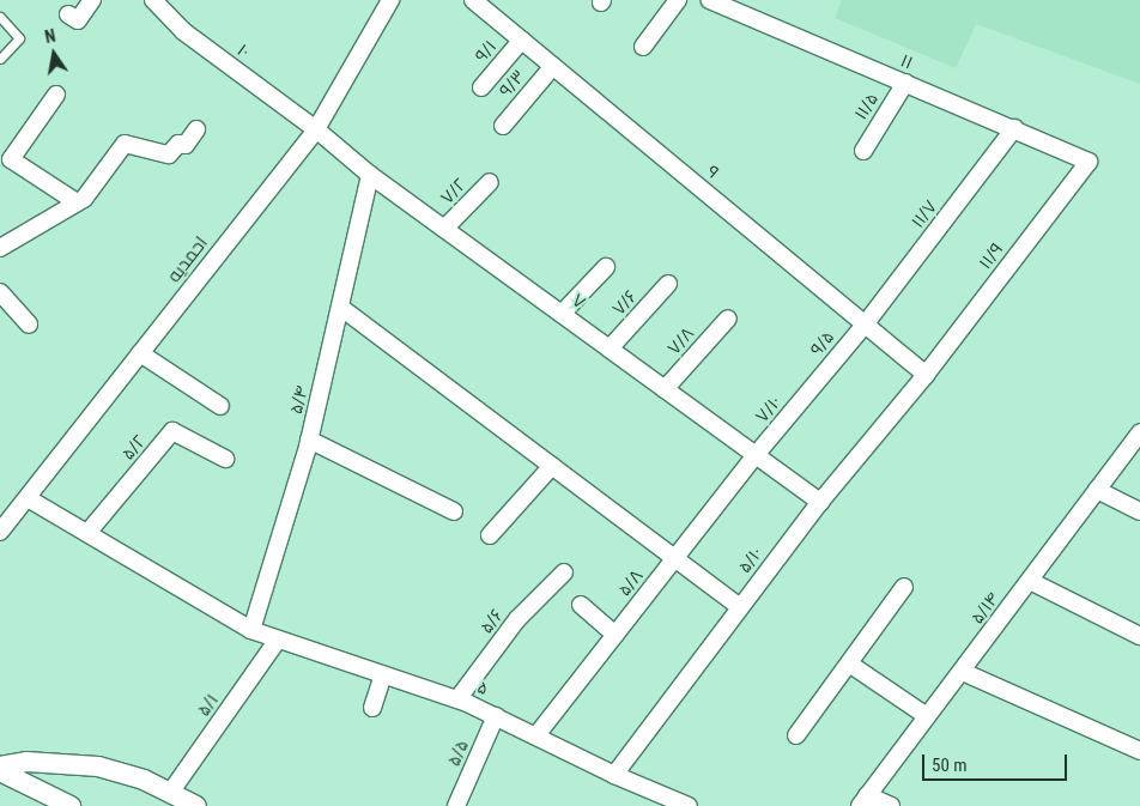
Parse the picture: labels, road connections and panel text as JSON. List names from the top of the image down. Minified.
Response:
{"streets":{"street":["۱۰","۹/۱","۱۱","۹/۳","۱۱/۵","۹","۷/۲","۱۱/۷","۱۱/۹","احمدیه","۷","۷/۶","۷/۸","۹/۵","۵/۴","۷/۱۰","۵/۲","۵/۱۰","۵/۸","۵/۱۴","۵/۶","۵","۵/۱","۵/۵"]},"crossings":[["۱۰","احمدیه"],["۱۰","۷"],["۹/۱","۹"],["۱۱","۱۱/۵"],["۱۱","۱۱/۷"],["۱۱","۱۱/۹"],["۹/۳","۹"],["۹","۱۱/۷"],["۹","۱۱/۹"],["۹","۹/۵"],["۹","۵/۱۰"],["۷/۲","۷"],["۱۱/۷","۹/۵"],["۱۱/۹","۵/۱۰"],["احمدیه","۷"],["احمدیه","۵"],["۷","۷/۶"],["۷","۷/۸"],["۷","۵/۴"],["۷","۷/۱۰"],["۷","۵/۱۰"],["۷","۵/۸"],["۹/۵","۷/۱۰"],["۵/۴","۵"],["۷/۱۰","۵/۸"],["۵/۲","۵"],["۵/۱۰","۵"],["۵/۸","۵"],["۵/۶","۵"],["۵","۵/۱"],["۵","۵/۵"]],"scale_bar":"50 m","north":"top"}
